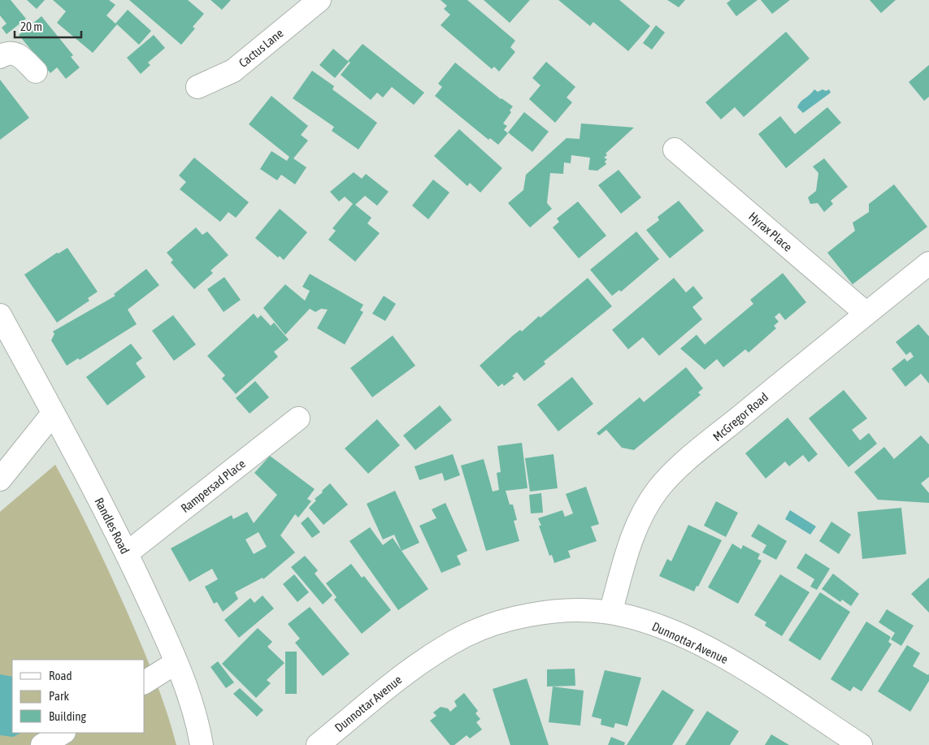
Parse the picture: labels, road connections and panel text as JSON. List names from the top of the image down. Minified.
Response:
{"streets":{"street":["Cactus Lane","Hyrax Place","McGregor Road","Rampersad Place","Randles Road","Dunnottar Avenue"]},"crossings":[["Hyrax Place","McGregor Road"],["McGregor Road","Dunnottar Avenue"],["Rampersad Place","Randles Road"]],"legend":["Road","Park","Building"],"scale_bar":"20 m"}
